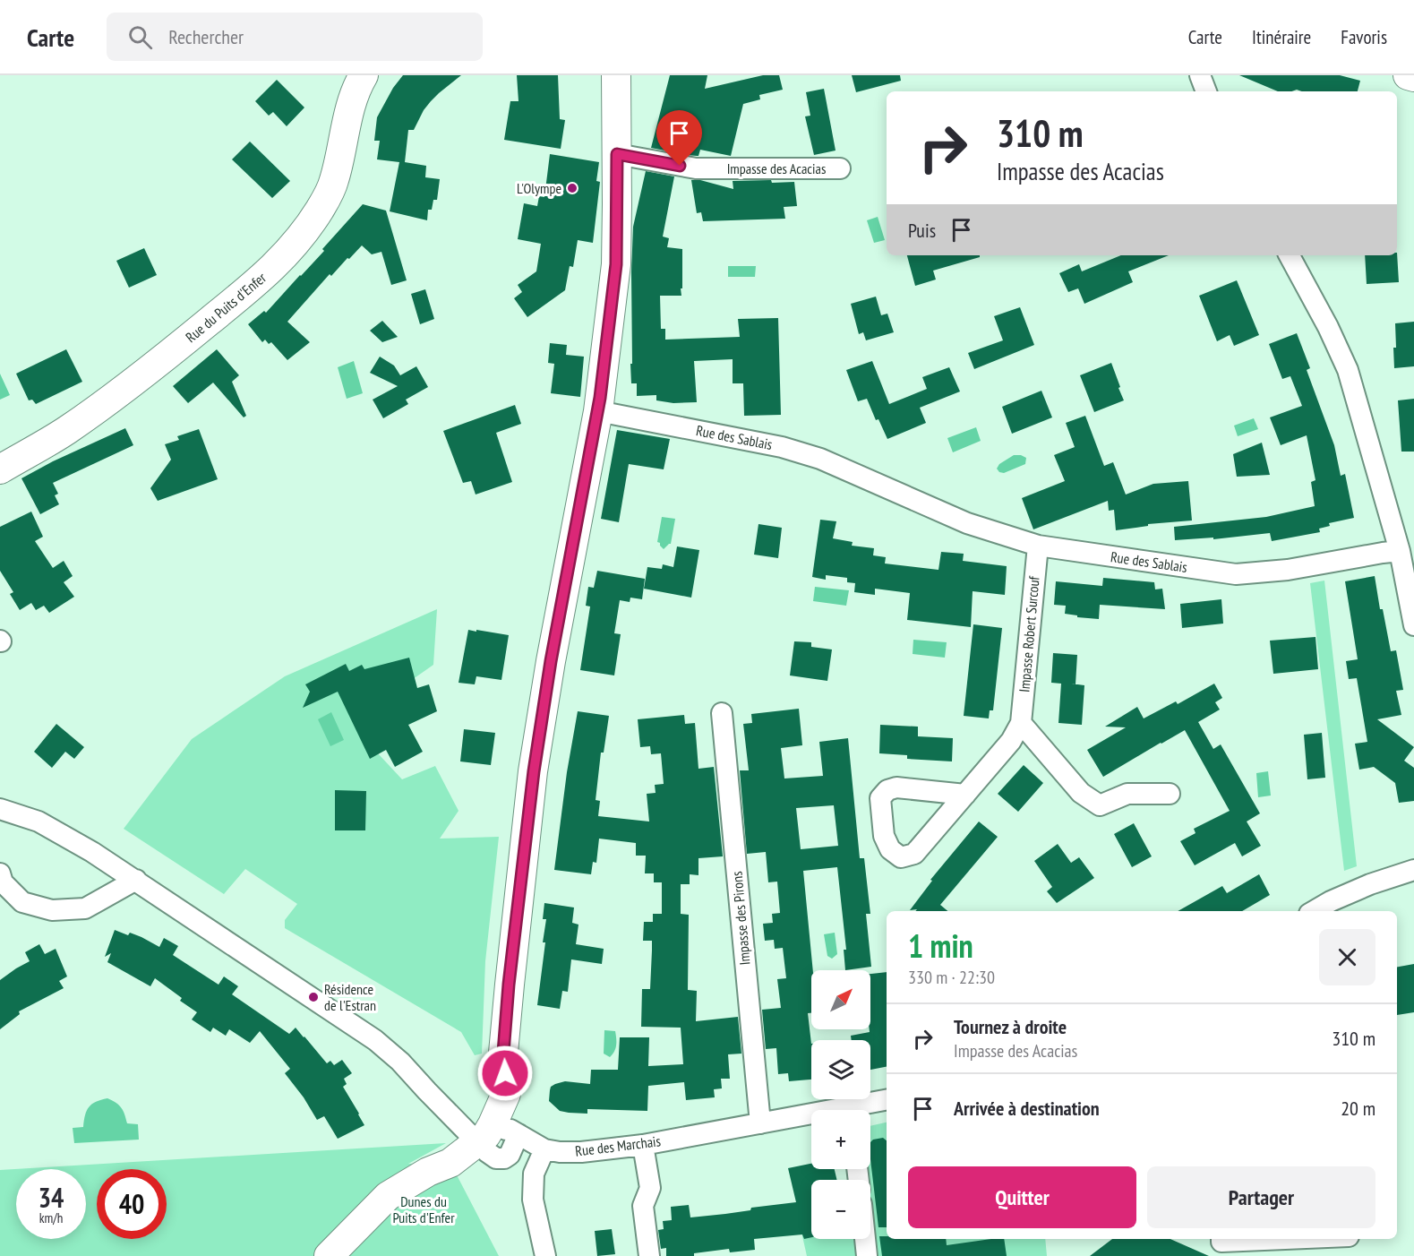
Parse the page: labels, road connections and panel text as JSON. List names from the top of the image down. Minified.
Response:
{"streets":{"street":["Impasse des Acacias","Rue du Puits d'Enfer","Rue des Sablais","Impasse Robert Surcouf","Impasse des Pirons","Rue des Marchais"]},"crossings":[["Rue des Sablais","Impasse Robert Surcouf"],["Impasse des Pirons","Rue des Marchais"]],"parks":["Dunes du Puits d'Enfer"],"places":["L'Olympe","Résidence de l'Estran"],"north":"top right","page":{"header":"Carte","search":"Rechercher","nav":["Carte","Itinéraire","Favoris"],"turn":["310 m","Impasse des Acacias"],"then":"Puis","heading":["1 min","330 m · 22:30"],"map_buttons":["+","−"],"list":[{"name":"Tournez à droite","note":"Impasse des Acacias","value":"310 m"},{"name":"Arrivée à destination","value":"20 m"}],"buttons":["Quitter","Partager"],"speed":"34 km/h","limit":"40"}}
